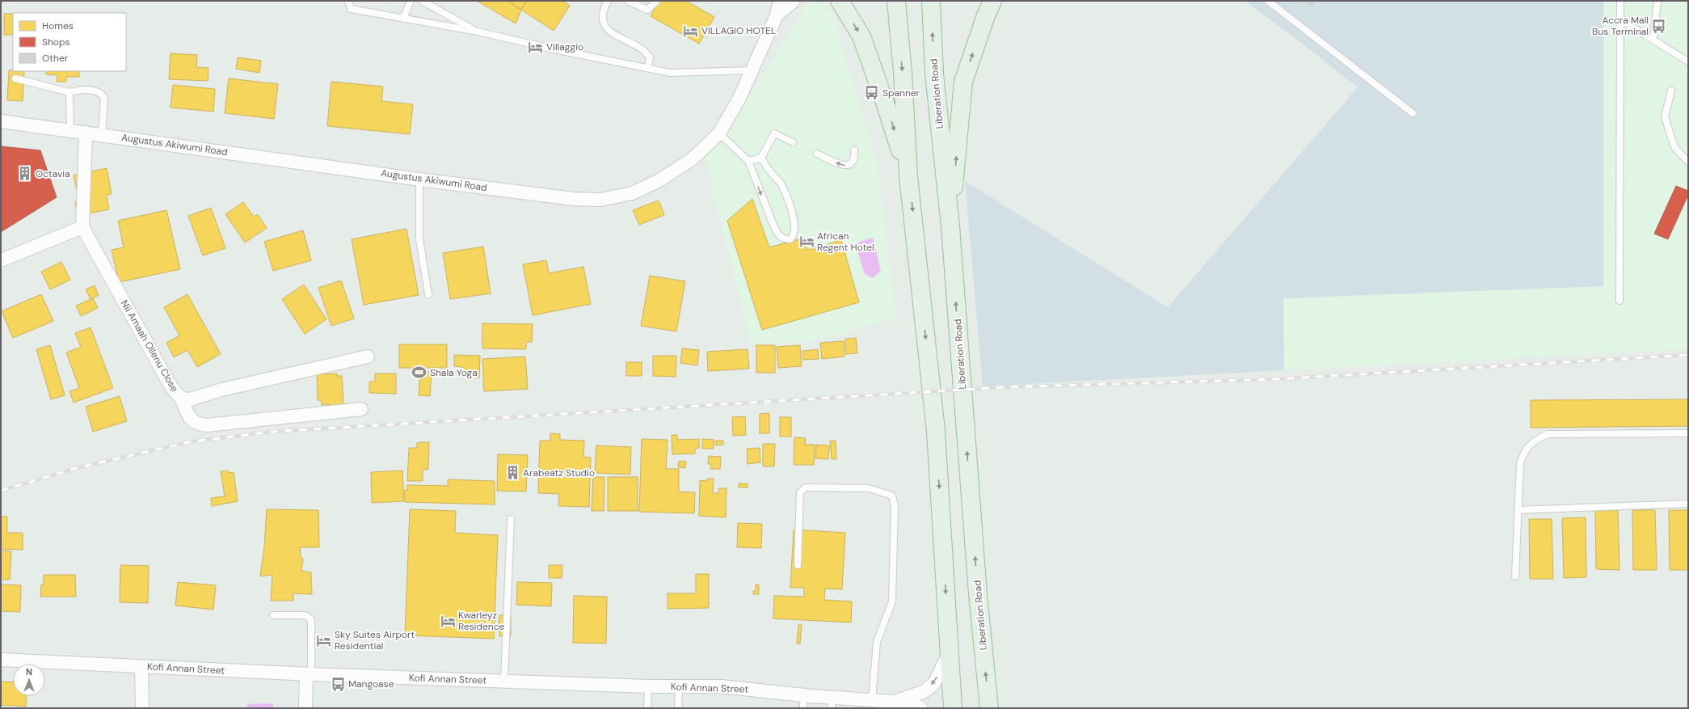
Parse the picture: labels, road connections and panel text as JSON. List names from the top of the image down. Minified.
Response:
{"streets":{"highway":["Liberation Road"],"street":["Augustus Akiwumi Road","Nii Amaah Ollenu Close","Kofi Annan Street"]},"places":{"bus stop":["Accra Mall Bus Terminal","Spanner","Mangoase"],"hotel":["VILLAGIO HOTEL","Villaggio","African Regent Hotel","Kwarleyz Residence","Sky Suites Airport Residential"],"building":["Octavia","Arabeatz Studio"],"sports":["Shala Yoga"]},"legend":["Homes","Shops","Other"],"north":"top"}
